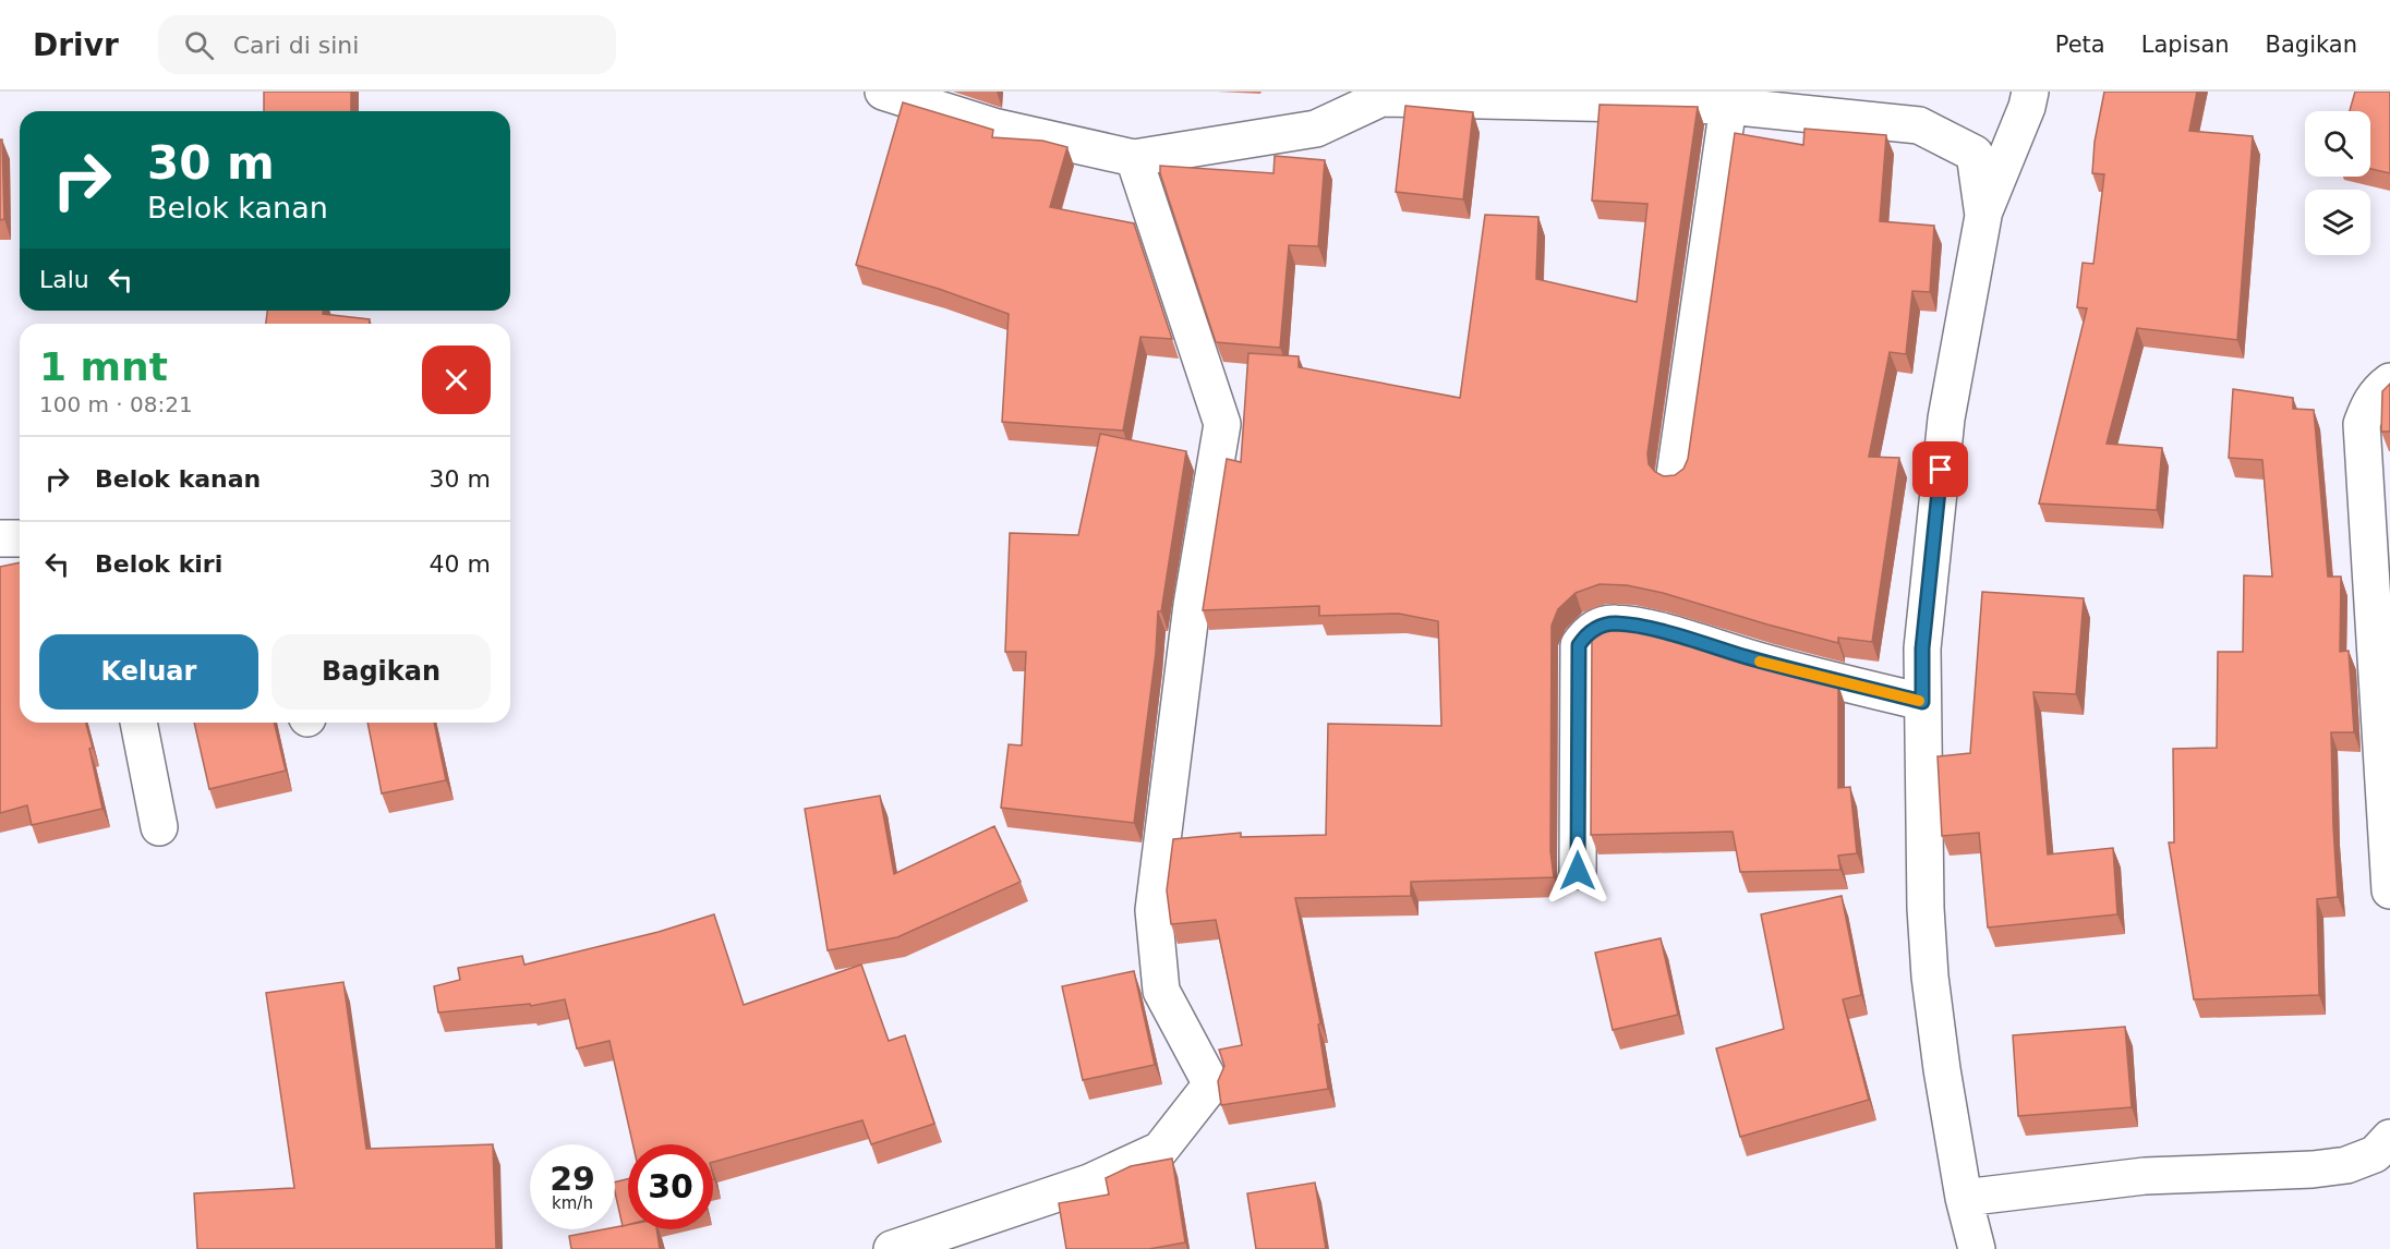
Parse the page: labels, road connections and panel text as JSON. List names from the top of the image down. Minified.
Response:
{"page":{"header":"Drivr","search":"Cari di sini","nav":["Peta","Lapisan","Bagikan"],"turn":["30 m","Belok kanan"],"then":"Lalu","heading":["1 mnt","100 m · 08:21"],"list":[{"name":"Belok kanan","value":"30 m"},{"name":"Belok kiri","value":"40 m"}],"buttons":["Keluar","Bagikan"],"speed":"29 km/h","limit":"30"}}
